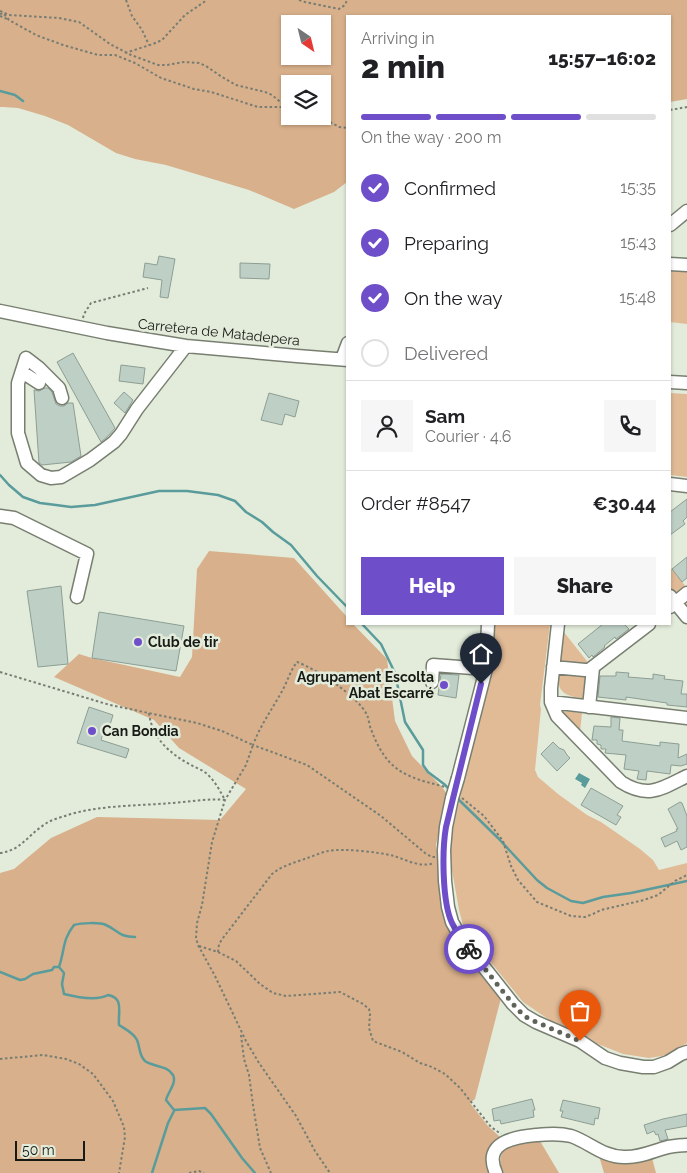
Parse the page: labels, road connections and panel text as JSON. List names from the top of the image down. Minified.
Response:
{"streets":{"street":["Carretera de Matadepera"]},"places":["Club de tir","Agrupament Escolta Abat Escarré","Can Bondia"],"scale_bar":"50 m","north":"bottom right","page":{"heading":["2 min","Arriving in","15:57–16:02"],"panel":["Sam","Courier · 4.6","Order #8547","€30.44"],"bar":"On the way · 200 m","list":[["Confirmed","15:35"],["Preparing","15:43"],["On the way","15:48"],"Delivered"],"buttons":["Help","Share"],"scale":"50 m"}}
